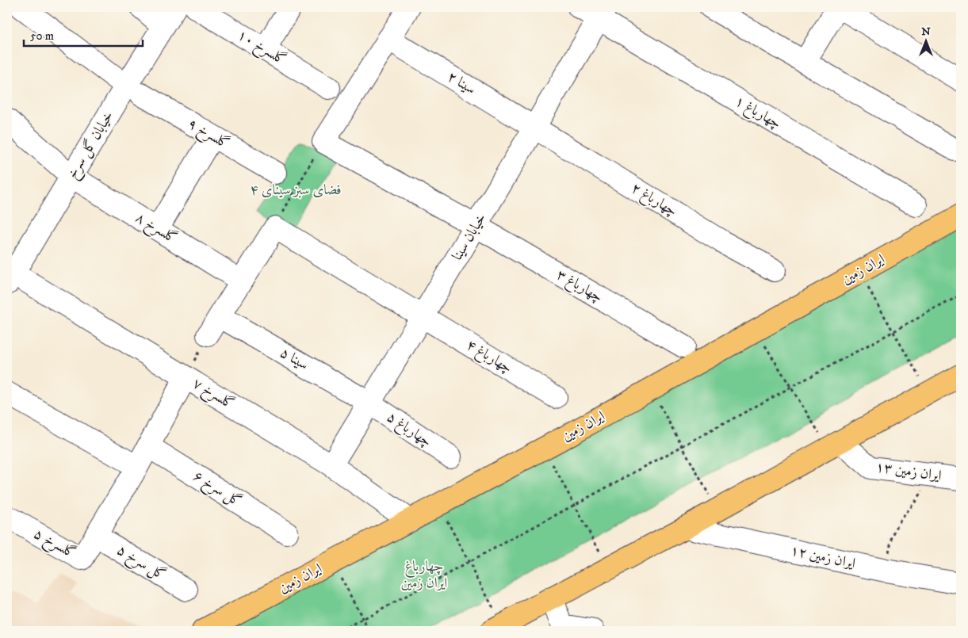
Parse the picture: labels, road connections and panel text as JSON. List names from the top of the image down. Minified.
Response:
{"streets":{"main road":["ایران زمین"],"street":["گلسرخ ۱۰","سینا ۲","چهارباغ ۱","گلسرخ ۹","خیابان گل سرخ","چهارباغ ۲","گلسرخ ۸","خیابان سینا","چهارباغ ۳","چهارباغ ۴","سینا ۵","گلسرخ ۷","چهارباغ ۵","ایران زمین ۱۳","گل سرخ ۶","گلسرخ ۵","ایران زمین ۱۲","گل سرخ ۵"]},"crossings":[["سینا ۲","چهارباغ ۲"],["سینا ۲","خیابان سینا"],["چهارباغ ۱","خیابان سینا"],["گلسرخ ۹","خیابان گل سرخ"],["خیابان گل سرخ","گلسرخ ۸"],["خیابان گل سرخ","گلسرخ ۷"],["چهارباغ ۲","خیابان سینا"],["خیابان سینا","چهارباغ ۳"],["خیابان سینا","چهارباغ ۴"],["خیابان سینا","سینا ۵"],["خیابان سینا","گلسرخ ۷"],["خیابان سینا","چهارباغ ۵"],["ایران زمین","گلسرخ ۷"],["سینا ۵","چهارباغ ۵"],["گلسرخ ۵","گل سرخ ۵"]],"parks":["فضای سبز سینای ۴","چهارباغ ایران زمین"],"scale_bar":"50 m","north":"top"}
